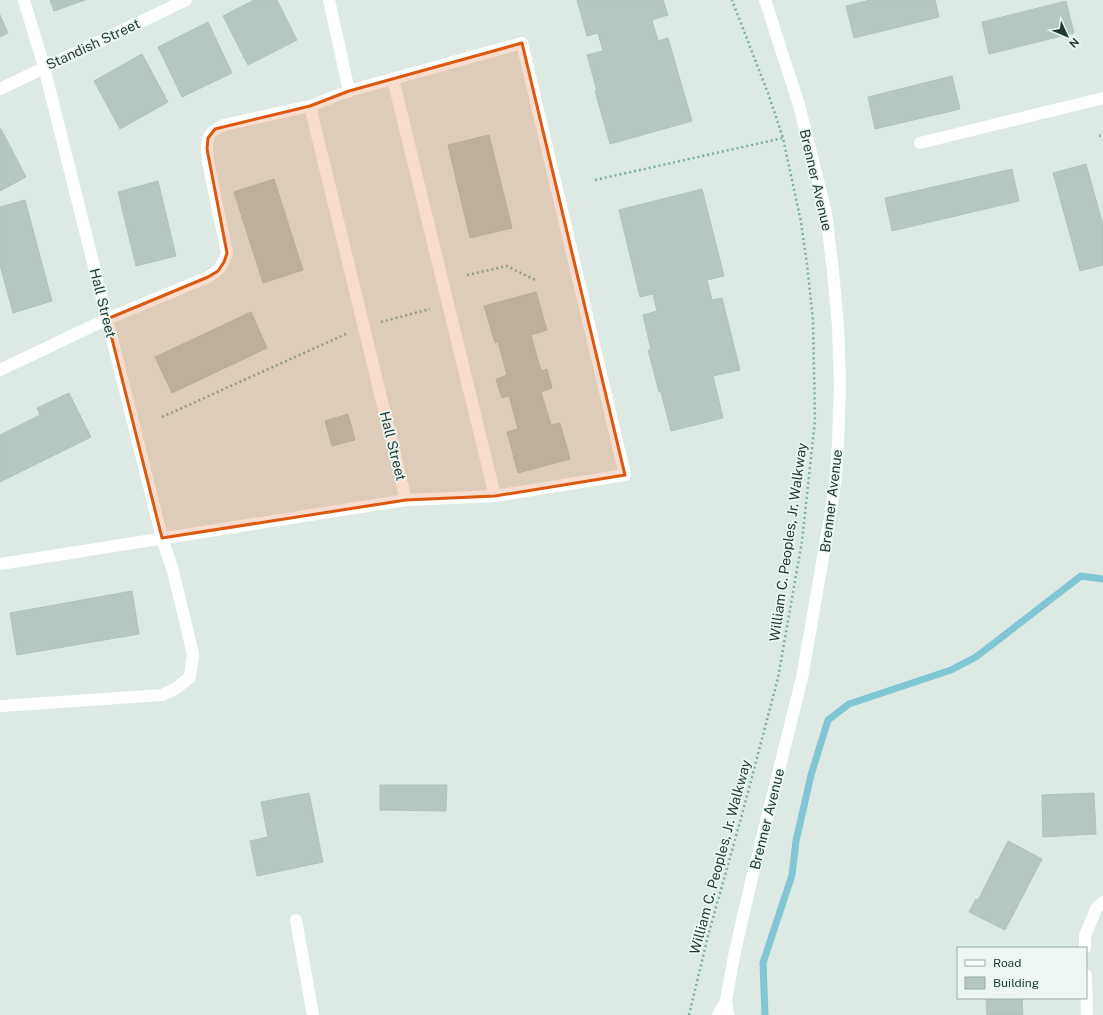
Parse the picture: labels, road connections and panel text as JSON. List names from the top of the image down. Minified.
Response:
{"streets":{"street":["Standish Street","Brenner Avenue","Hall Street"],"path":["William C. Peoples, Jr. Walkway"]},"crossings":[["Standish Street","Hall Street"]],"legend":["Road","Building"],"north":"bottom right"}
